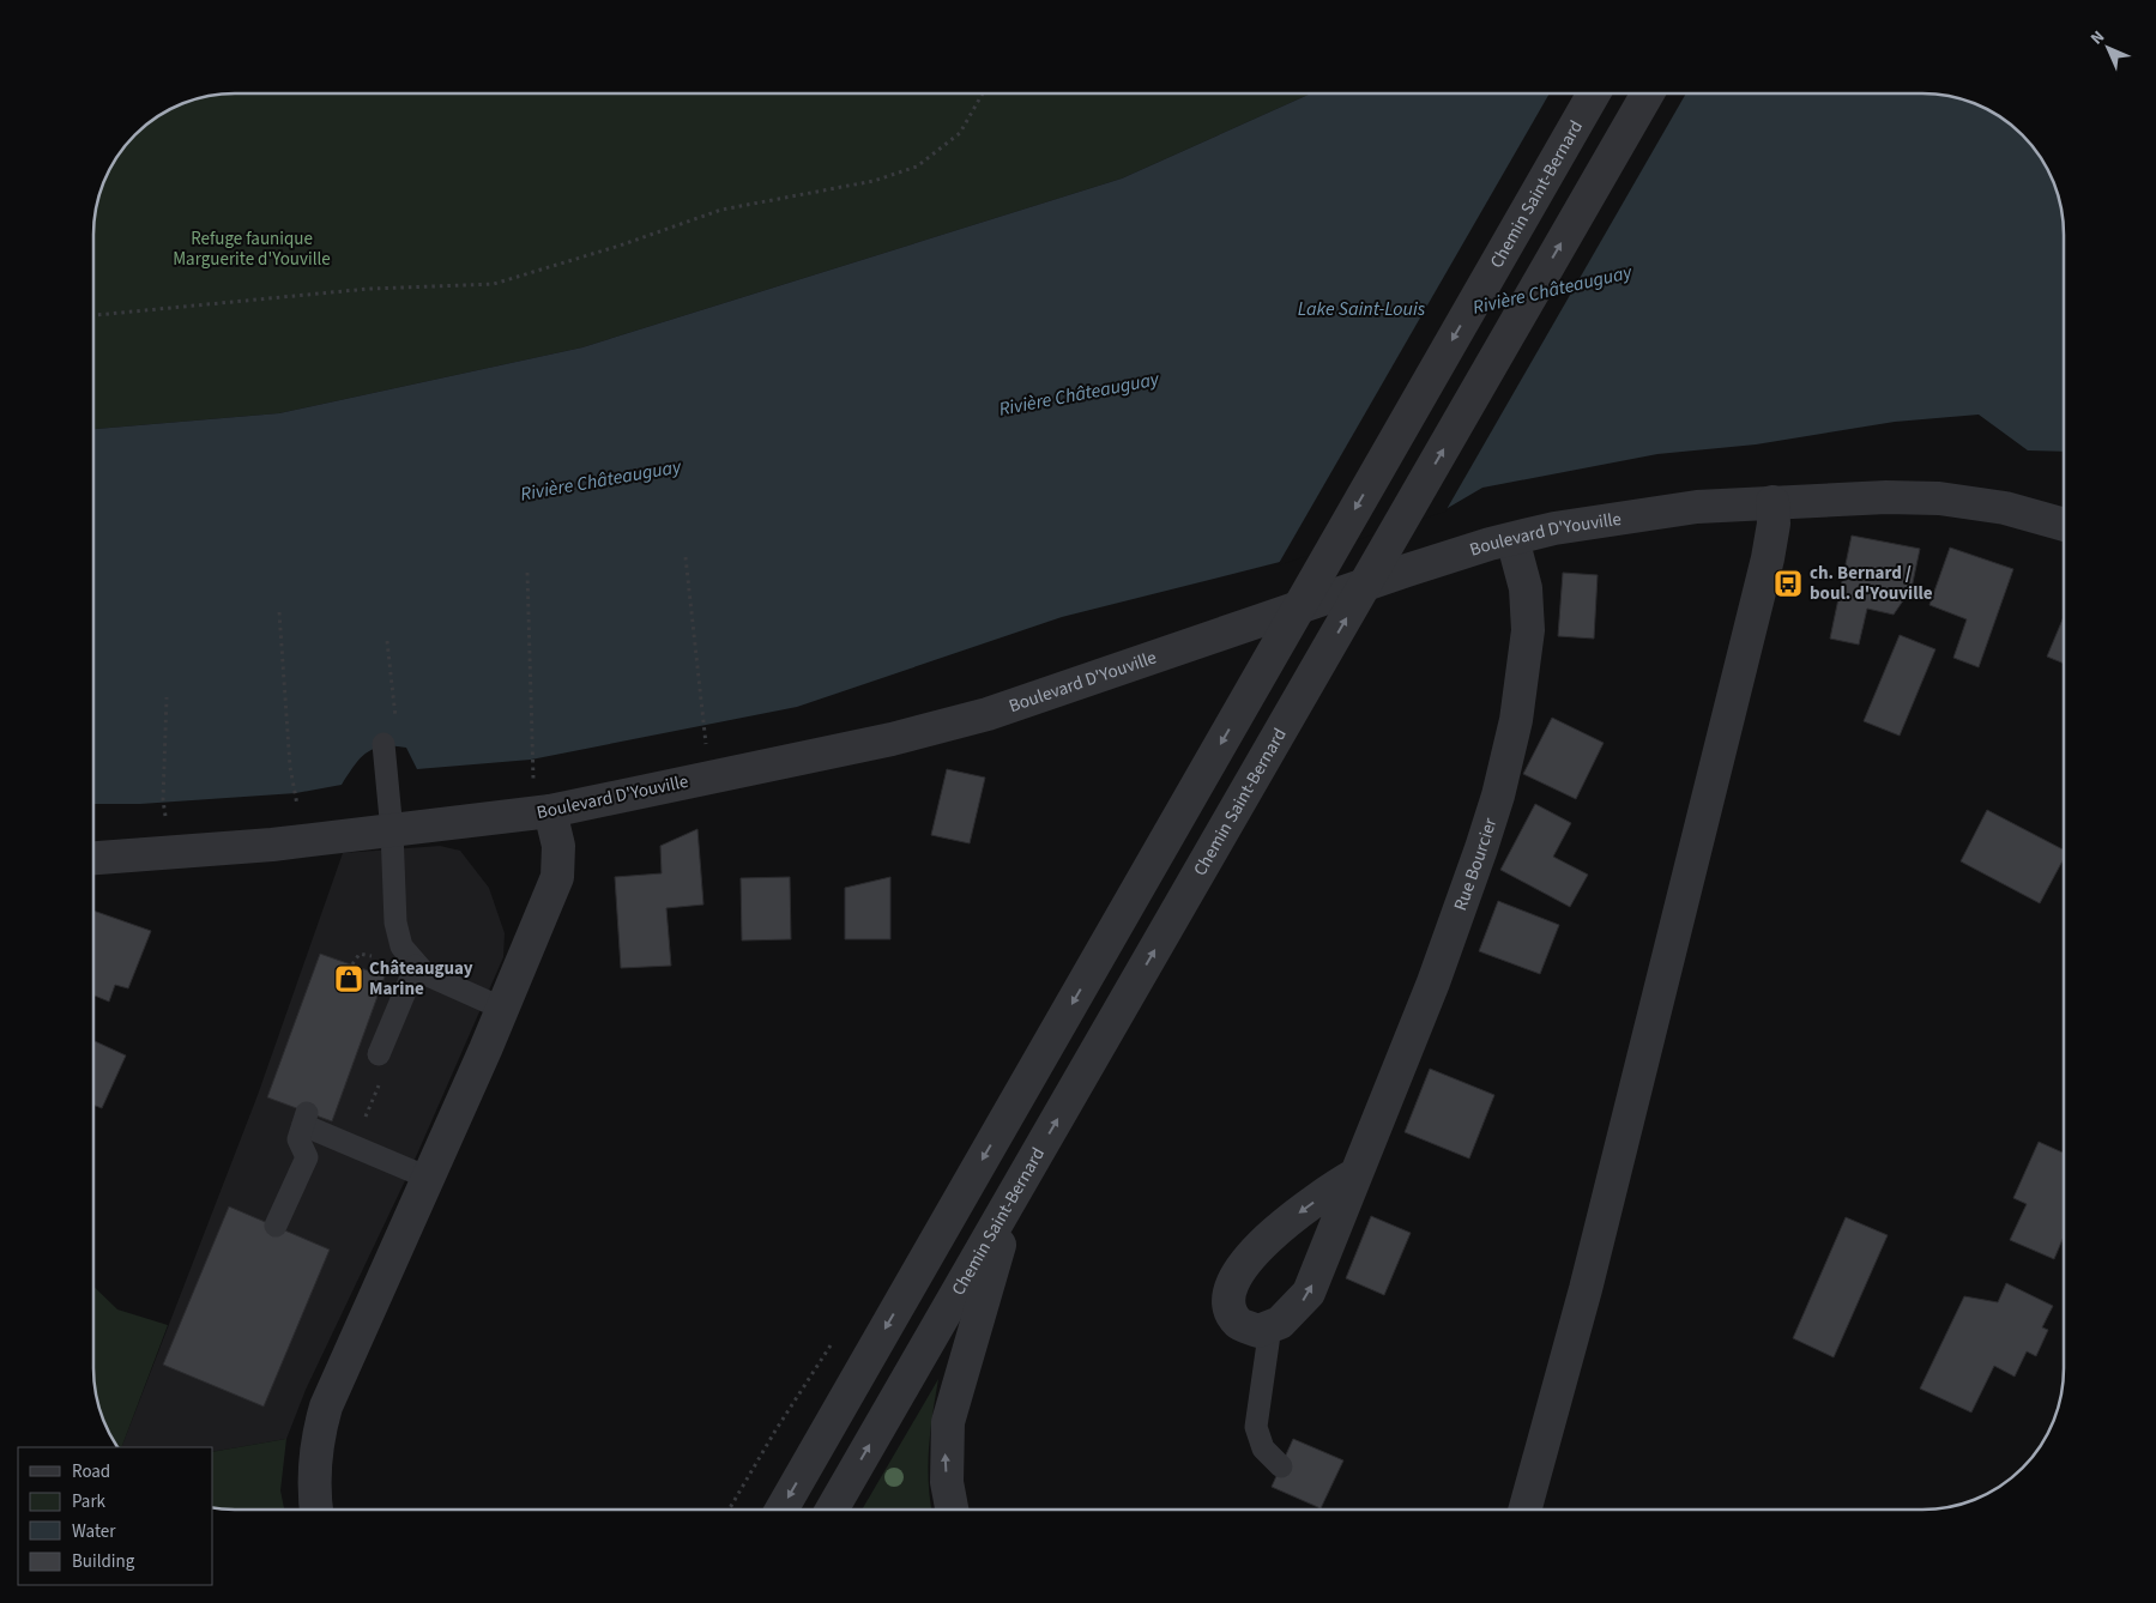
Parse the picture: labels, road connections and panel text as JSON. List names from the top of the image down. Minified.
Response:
{"streets":{"street":["Chemin Saint-Bernard","Boulevard D'Youville","Rue Bourcier"]},"crossings":[["Boulevard D'Youville","Rue Bourcier"]],"water":["Rivière Châteauguay","Lake Saint-Louis"],"parks":["Refuge faunique Marguerite d'Youville"],"places":{"bus stop":["ch. Bernard / boul. d'Youville"],"shop":["Châteauguay Marine"]},"legend":["Road","Park","Water","Building"],"north":"top left"}
